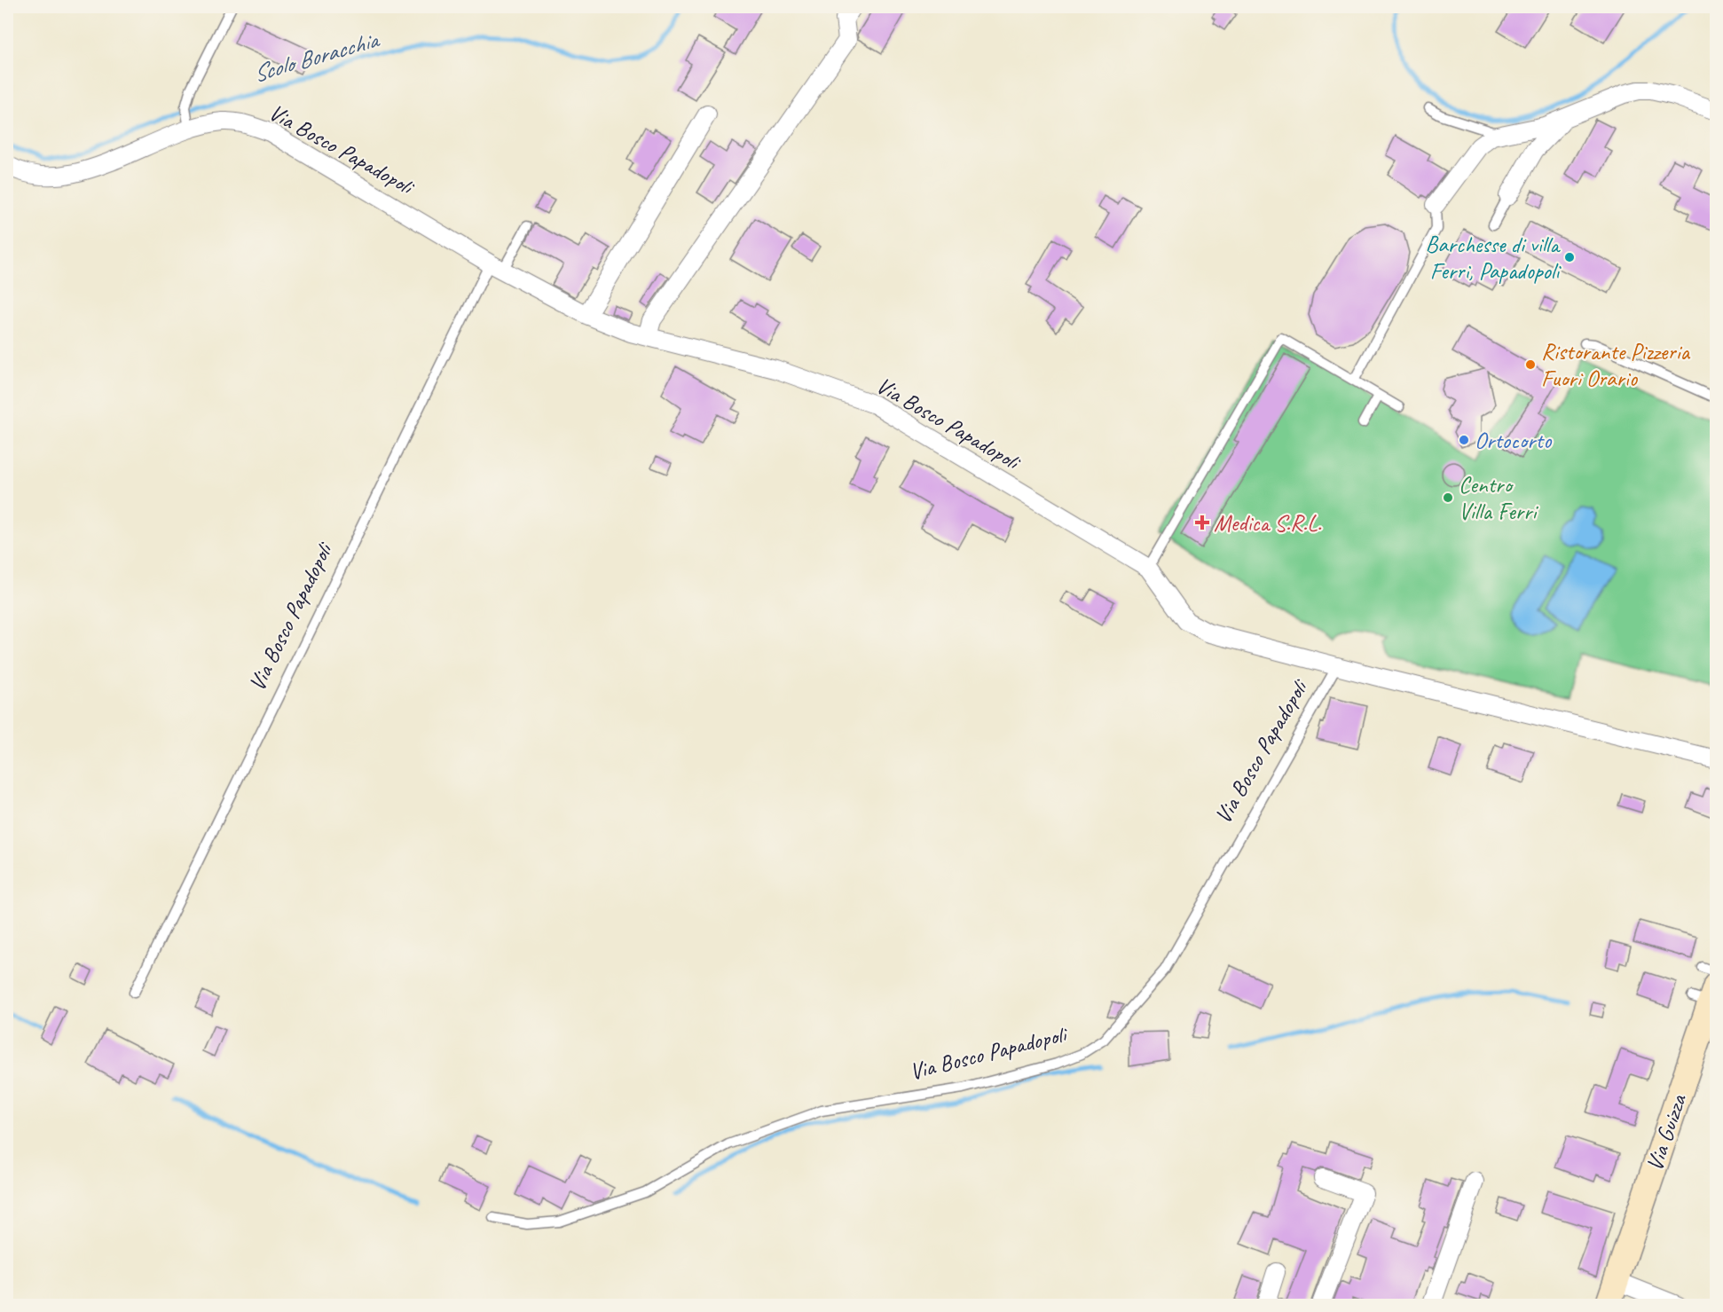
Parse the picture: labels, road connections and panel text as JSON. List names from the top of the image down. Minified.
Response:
{"streets":{"main road":["Via Guizza"],"street":["Via Bosco Papadopoli"]},"water":["Scolo Boracchia"],"places":{"other":["Barchesse di villa Ferri, Papadopoli","Ristorante Pizzeria Fuori Orario","Ortocorto","Centro Villa Ferri"],"health":["Medica S.R.L."]}}
